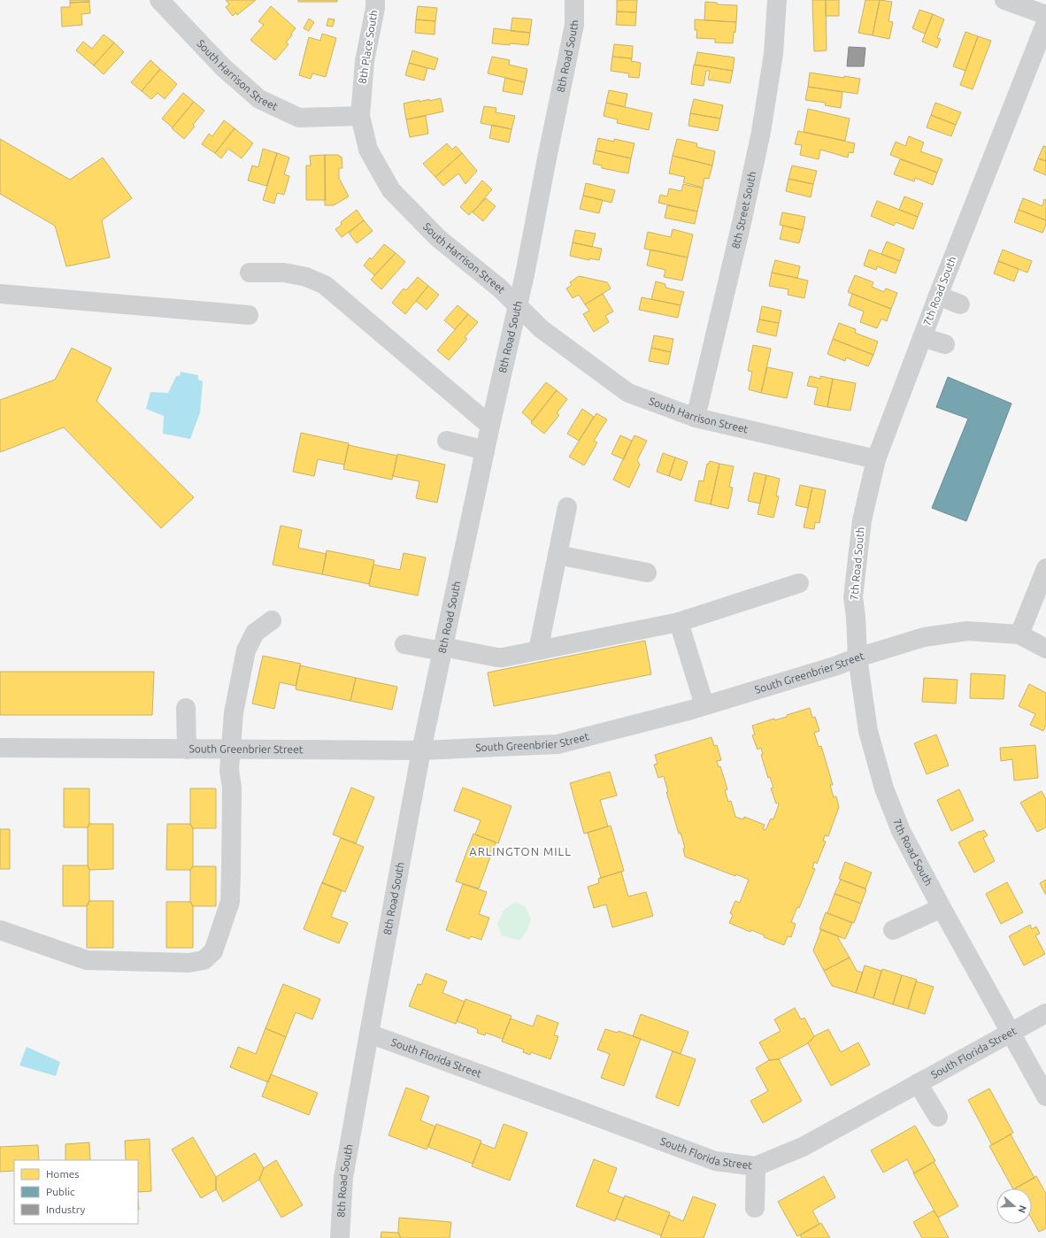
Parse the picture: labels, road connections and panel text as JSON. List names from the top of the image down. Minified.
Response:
{"streets":{"street":["8th Place South","8th Road South","South Harrison Street","8th Street South","7th Road South","South Greenbrier Street","South Florida Street"]},"crossings":[["8th Place South","South Harrison Street"],["8th Road South","South Harrison Street"],["8th Road South","South Greenbrier Street"],["8th Road South","South Florida Street"],["South Harrison Street","8th Street South"],["South Harrison Street","7th Road South"],["7th Road South","South Greenbrier Street"],["7th Road South","South Florida Street"]],"districts":["ARLINGTON MILL"],"legend":["Homes","Public","Industry"],"north":"right"}
